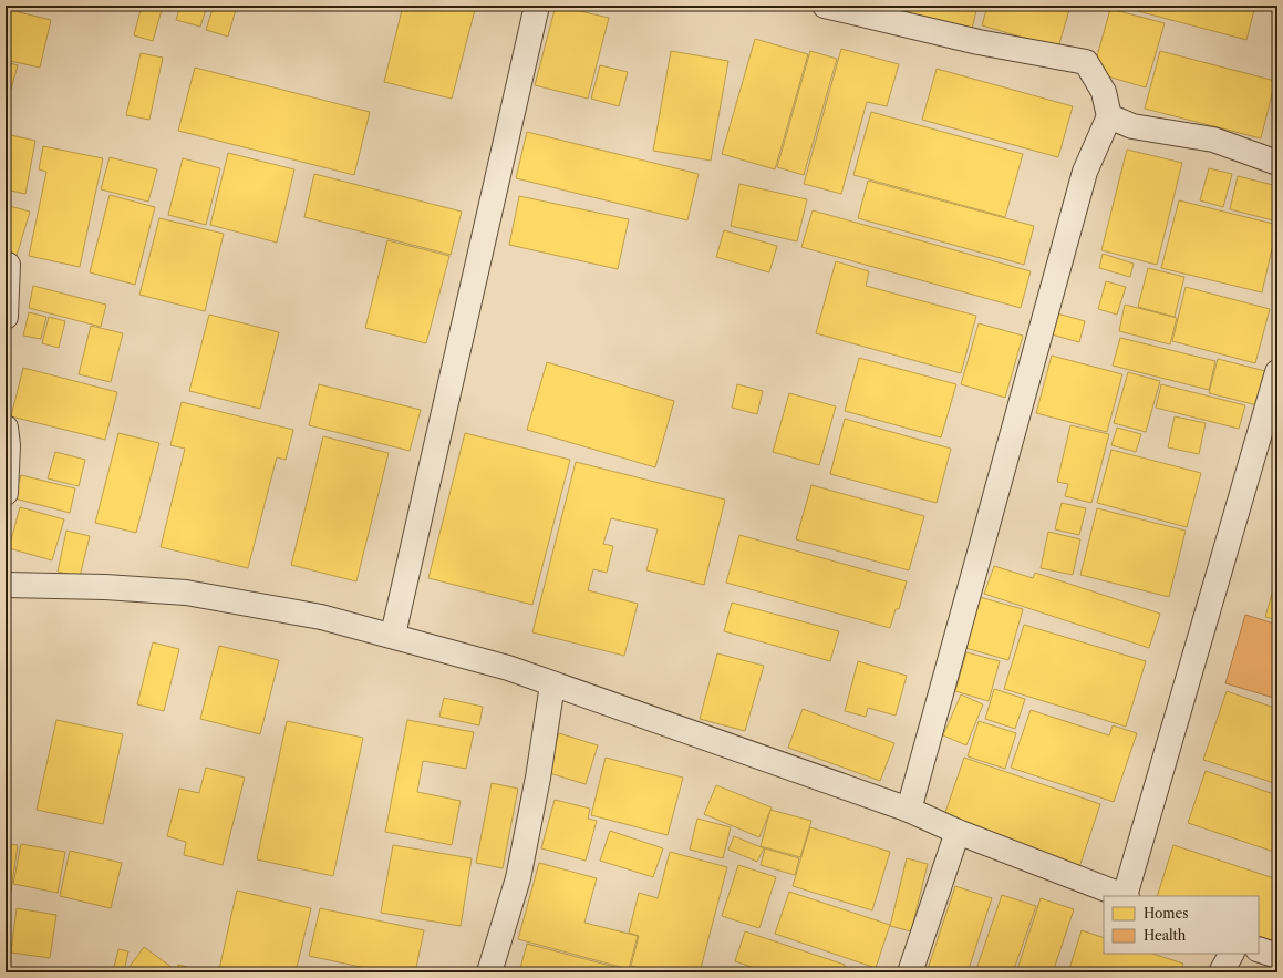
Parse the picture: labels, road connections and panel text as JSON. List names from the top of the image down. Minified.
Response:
{"legend":["Homes","Health"]}
